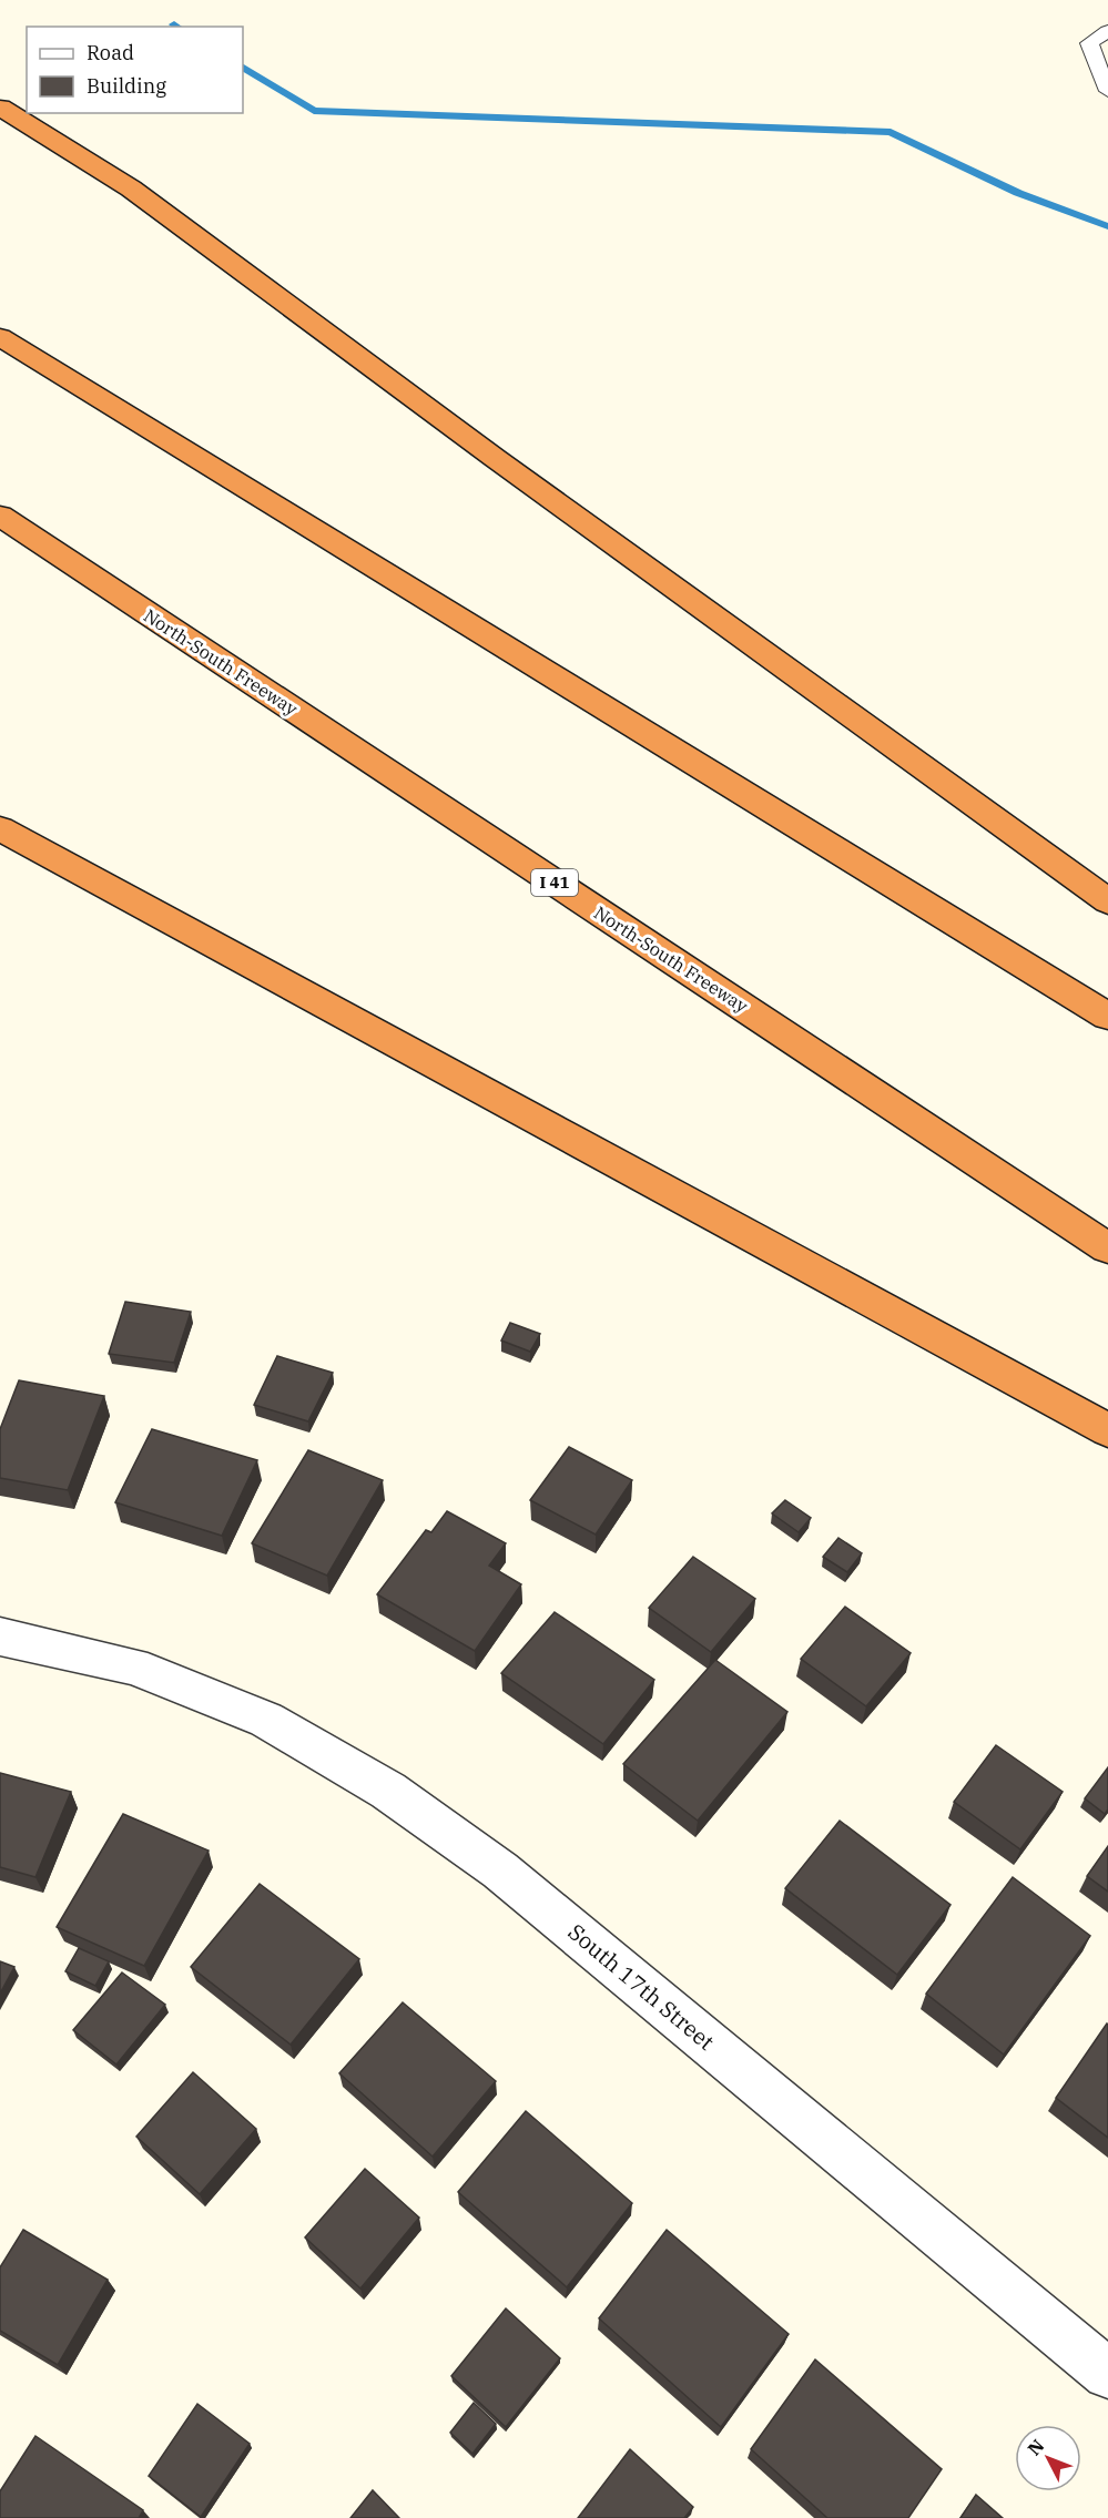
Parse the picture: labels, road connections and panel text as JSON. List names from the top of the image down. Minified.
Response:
{"streets":{"highway":["North-South Freeway","I 41"],"street":["South 17th Street"]},"legend":["Road","Building"],"north":"top left"}
